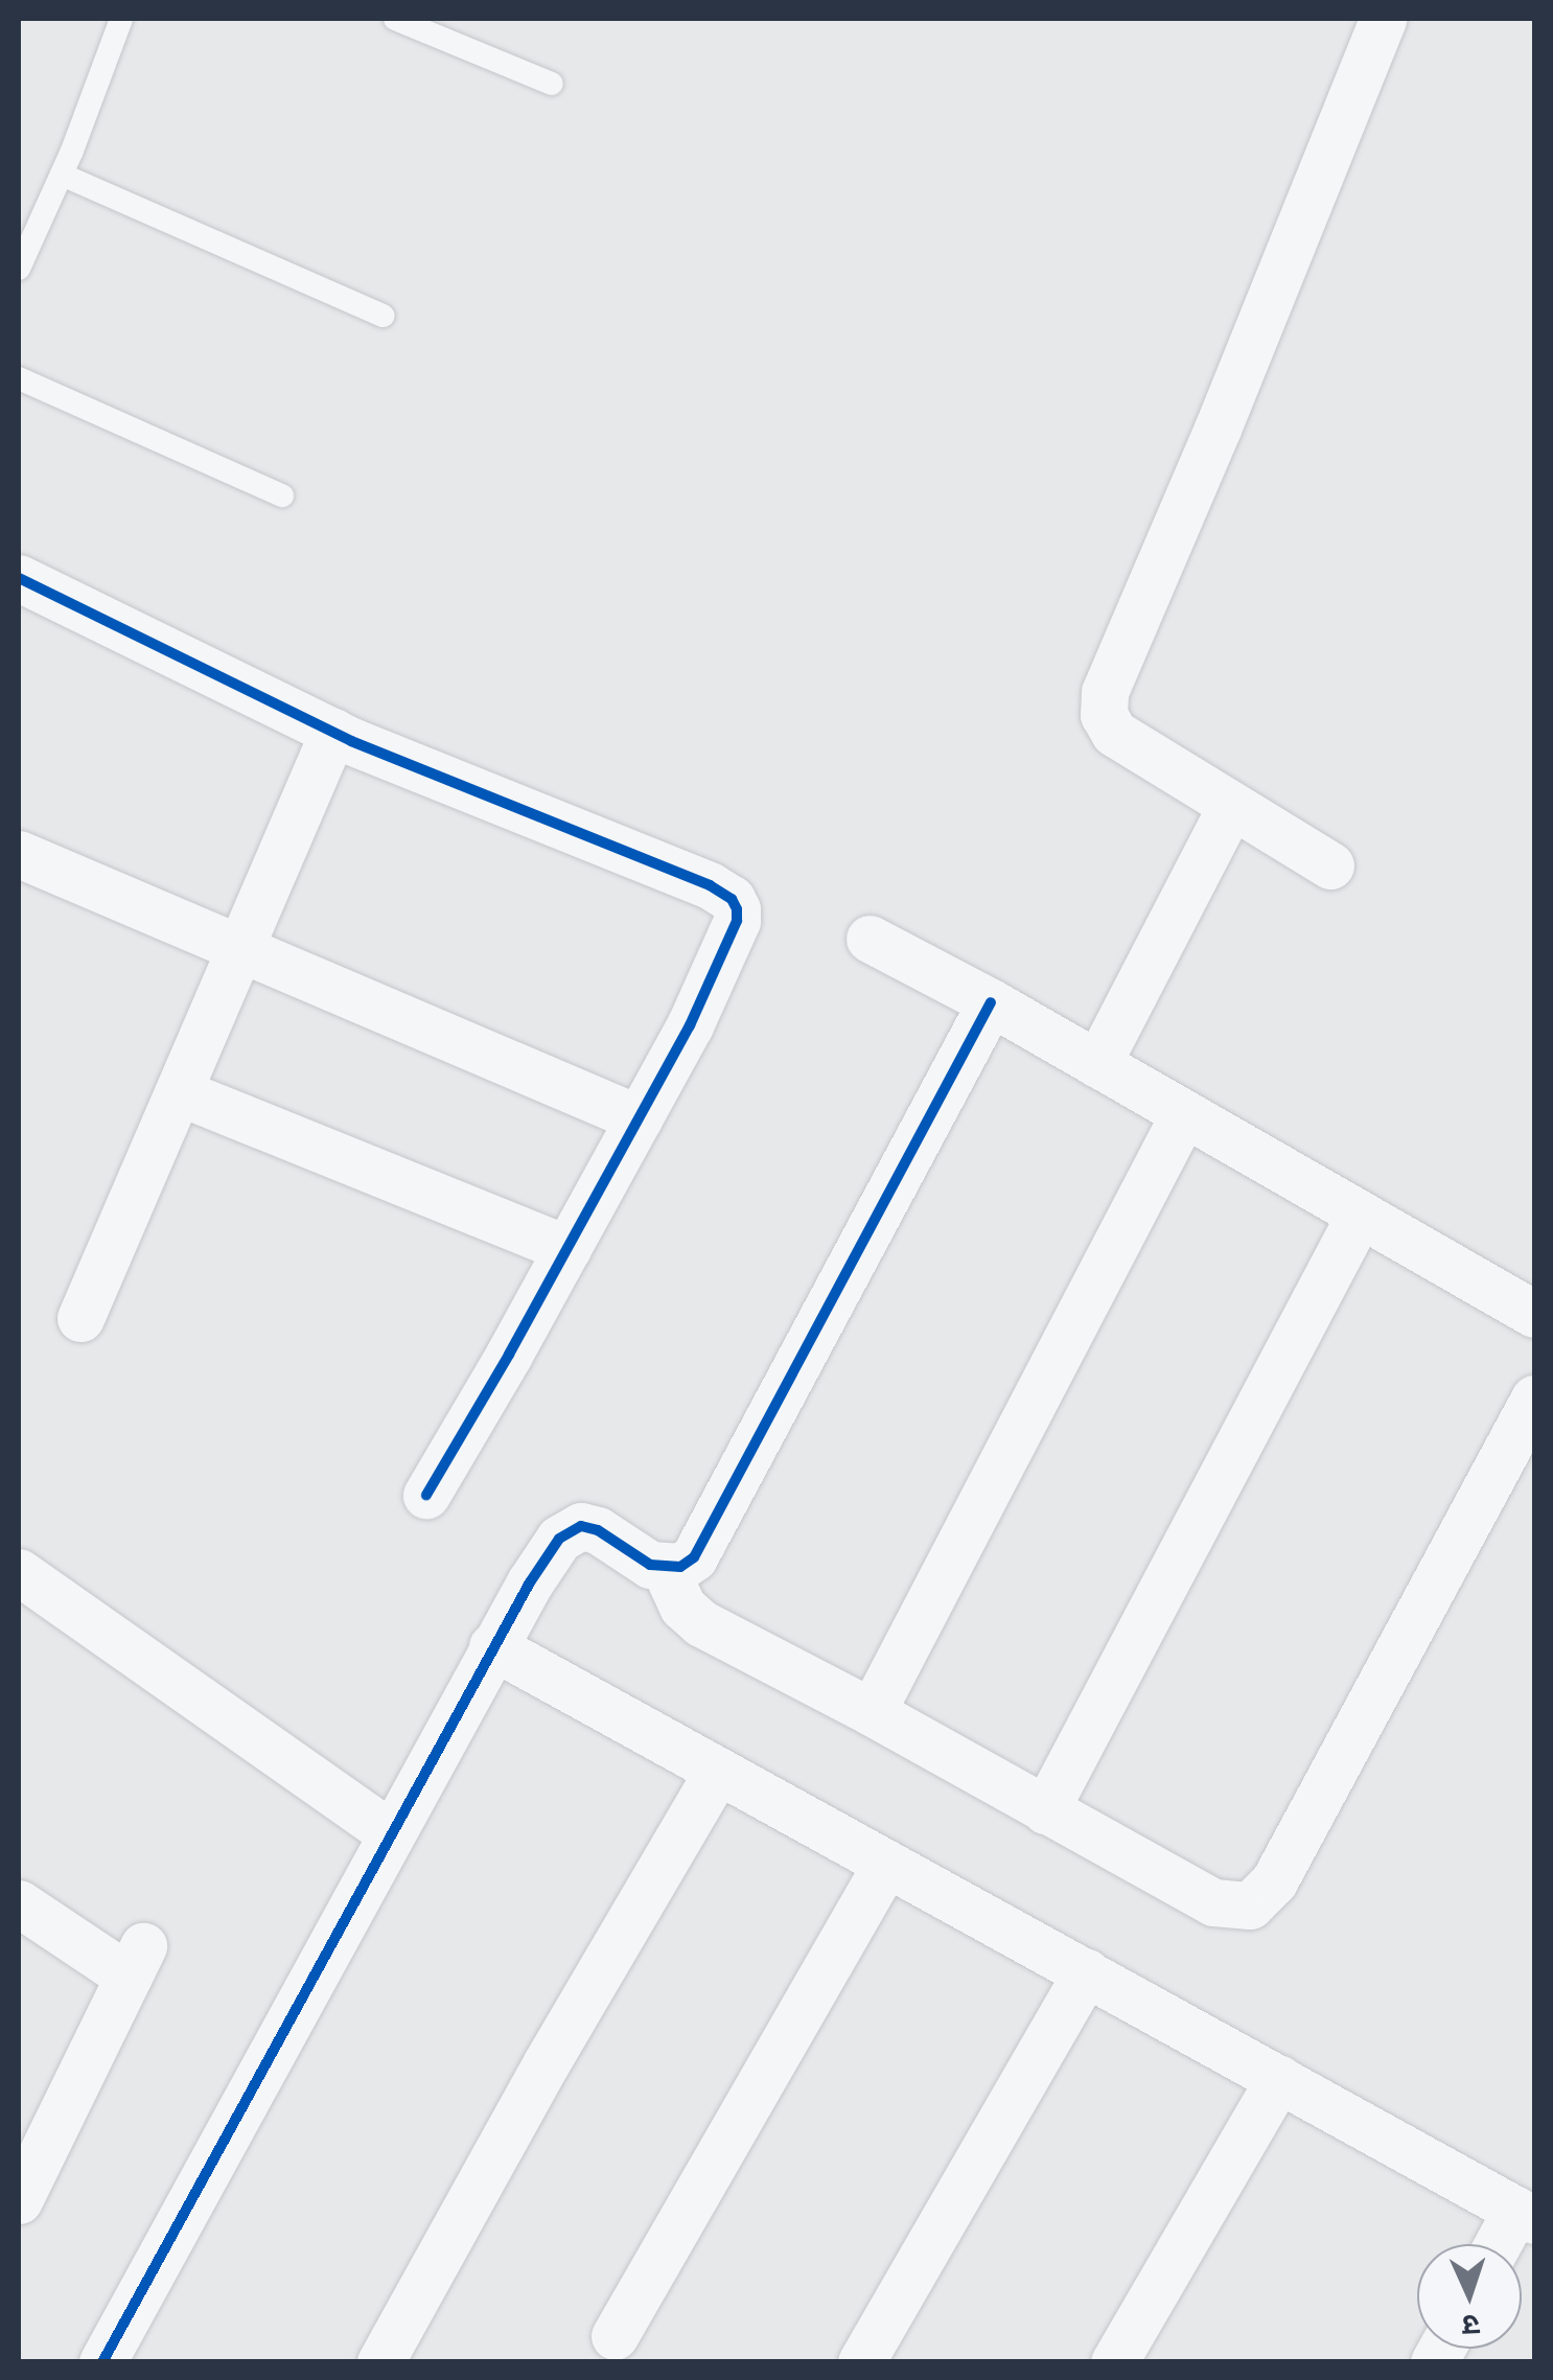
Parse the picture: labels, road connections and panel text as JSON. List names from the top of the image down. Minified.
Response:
{"north":"bottom"}
